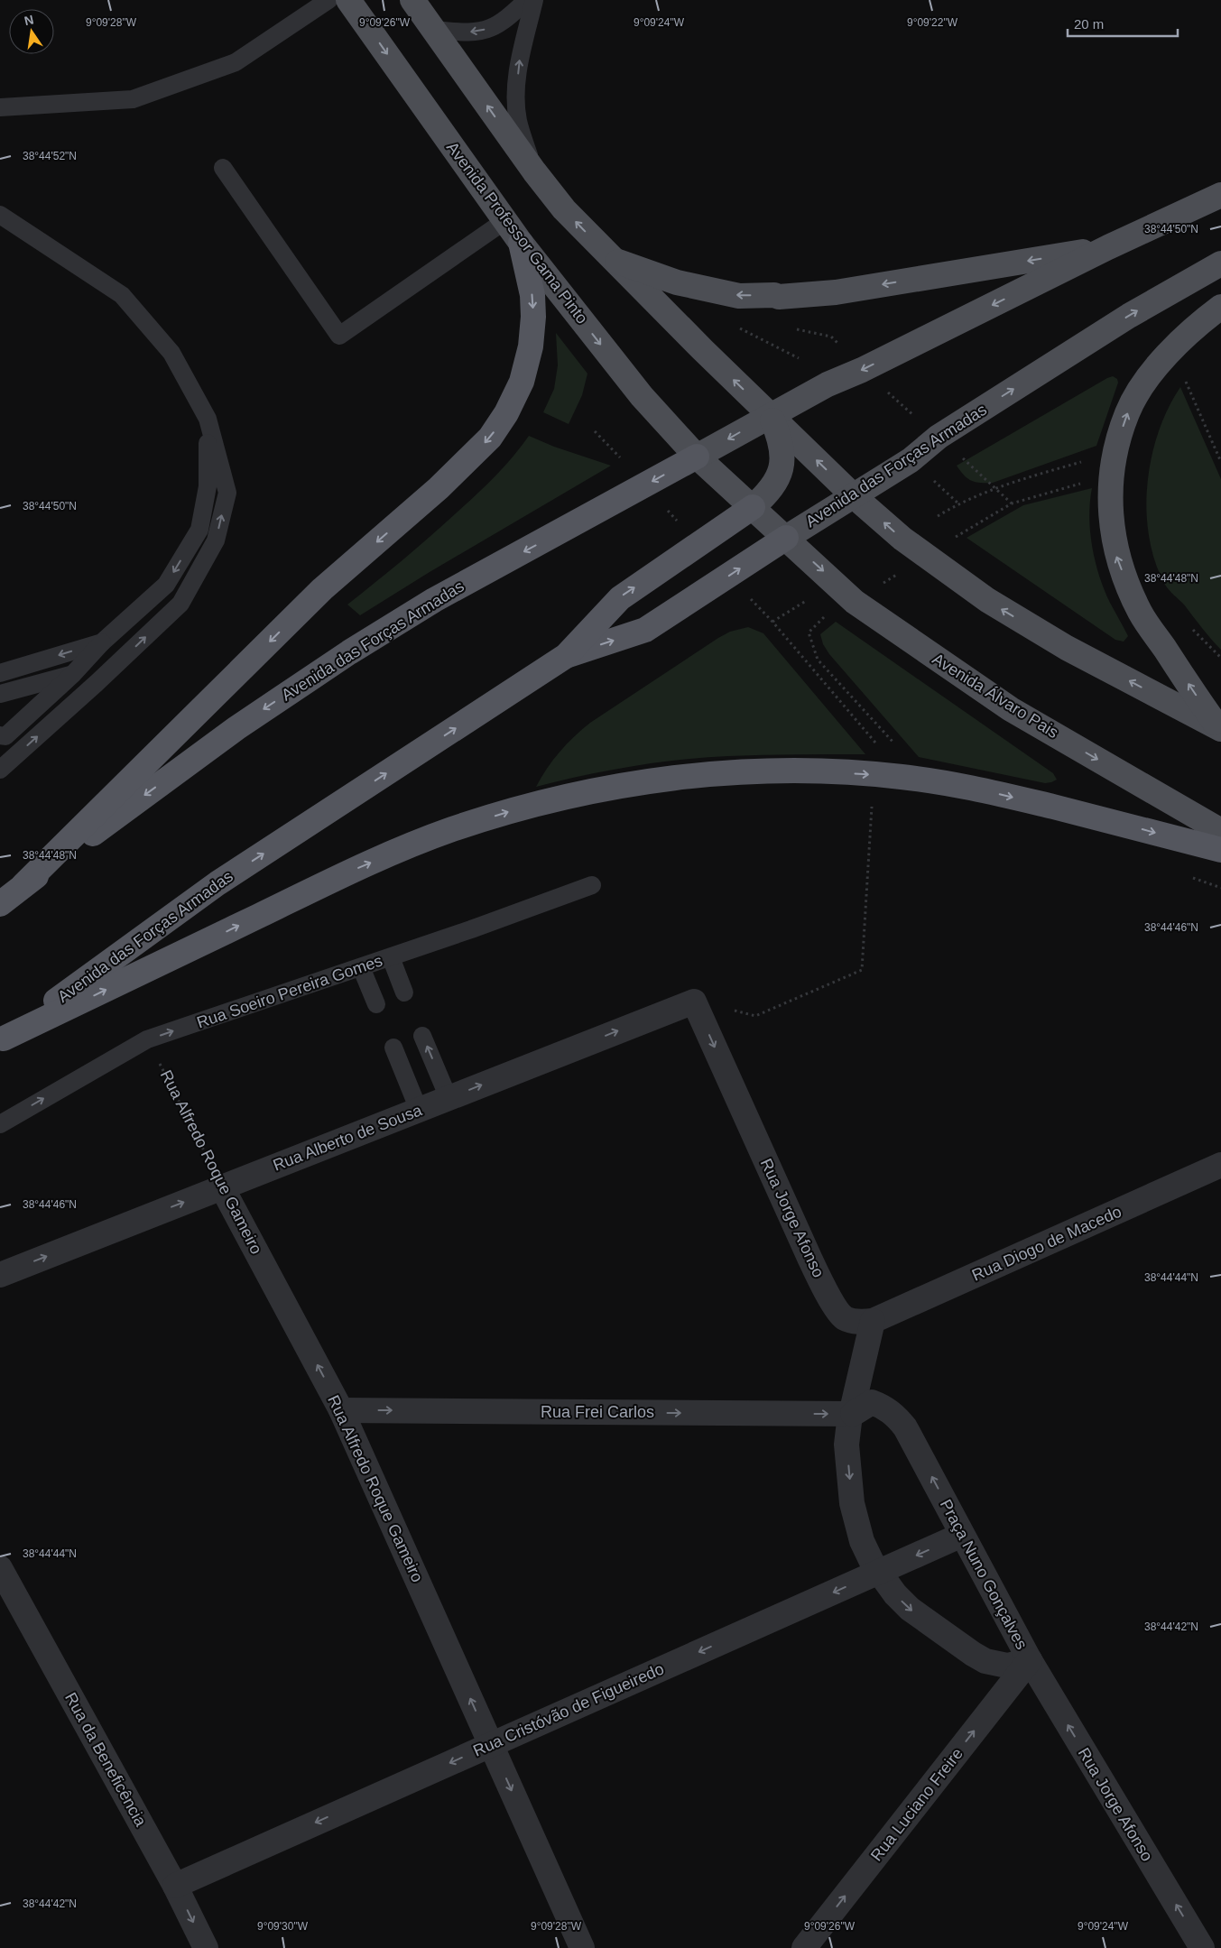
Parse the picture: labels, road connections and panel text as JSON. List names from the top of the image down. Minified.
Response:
{"streets":{"highway":["Avenida das Forças Armadas"],"main road":["Avenida Professor Gama Pinto","Avenida Álvaro Pais"],"street":["Rua Alberto de Sousa","Rua Alfredo Roque Gameiro","Rua Jorge Afonso","Rua Diogo de Macedo","Rua Frei Carlos","Praça Nuno Gonçalves","Rua Cristóvão de Figueiredo","Rua da Beneficência","Rua Luciano Freire"],"lane":["Rua Soeiro Pereira Gomes"]},"crossings":[["Avenida Professor Gama Pinto","Avenida das Forças Armadas"],["Avenida Professor Gama Pinto","Avenida Álvaro Pais"],["Avenida das Forças Armadas","Avenida Álvaro Pais"],["Rua Soeiro Pereira Gomes","Rua Alfredo Roque Gameiro"],["Rua Alberto de Sousa","Rua Alfredo Roque Gameiro"],["Rua Alberto de Sousa","Rua Jorge Afonso"],["Rua Alfredo Roque Gameiro","Rua Frei Carlos"],["Rua Alfredo Roque Gameiro","Rua Cristóvão de Figueiredo"],["Rua Jorge Afonso","Rua Diogo de Macedo"],["Rua Jorge Afonso","Praça Nuno Gonçalves"],["Rua Jorge Afonso","Rua Luciano Freire"],["Rua Frei Carlos","Praça Nuno Gonçalves"],["Praça Nuno Gonçalves","Rua Cristóvão de Figueiredo"],["Praça Nuno Gonçalves","Rua Luciano Freire"],["Rua Cristóvão de Figueiredo","Rua da Beneficência"]],"one_way":["Rua Soeiro Pereira Gomes","Rua Alberto de Sousa","Rua Frei Carlos","Rua Cristóvão de Figueiredo","Rua Luciano Freire"],"scale_bar":"20 m","north":"top","coordinates":["9°09'28\"W","9°09'26\"W","9°09'24\"W","9°09'22\"W","38°44'52\"N","38°44'50\"N","38°44'48\"N","38°44'46\"N","38°44'44\"N","38°44'42\"N","9°09'30\"W"]}
